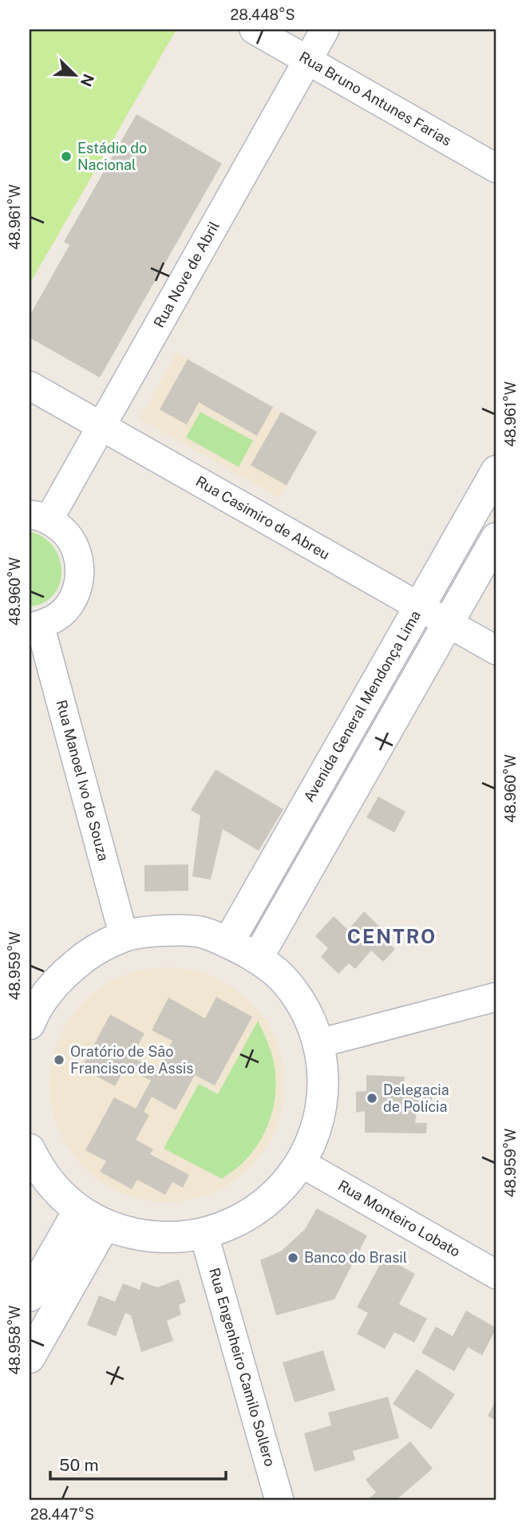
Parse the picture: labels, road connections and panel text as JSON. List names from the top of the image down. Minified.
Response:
{"streets":{"street":["Rua Bruno Antunes Farias","Rua Nove de Abril","Rua Casimiro de Abreu","Avenida General Mendonça Lima","Rua Manoel Ivo de Souza","Rua Monteiro Lobato","Rua Engenheiro Camilo Sollero"]},"crossings":[["Rua Bruno Antunes Farias","Rua Nove de Abril"],["Rua Nove de Abril","Rua Casimiro de Abreu"],["Rua Casimiro de Abreu","Avenida General Mendonça Lima"]],"districts":["CENTRO"],"places":["Estádio do Nacional","Oratório de São Francisco de Assis","Delegacia de Polícia","Banco do Brasil"],"scale_bar":"50 m","north":"bottom right","coordinates":["28.448°S","48.961°W","48.960°W","48.959°W","48.958°W","28.447°S"]}
